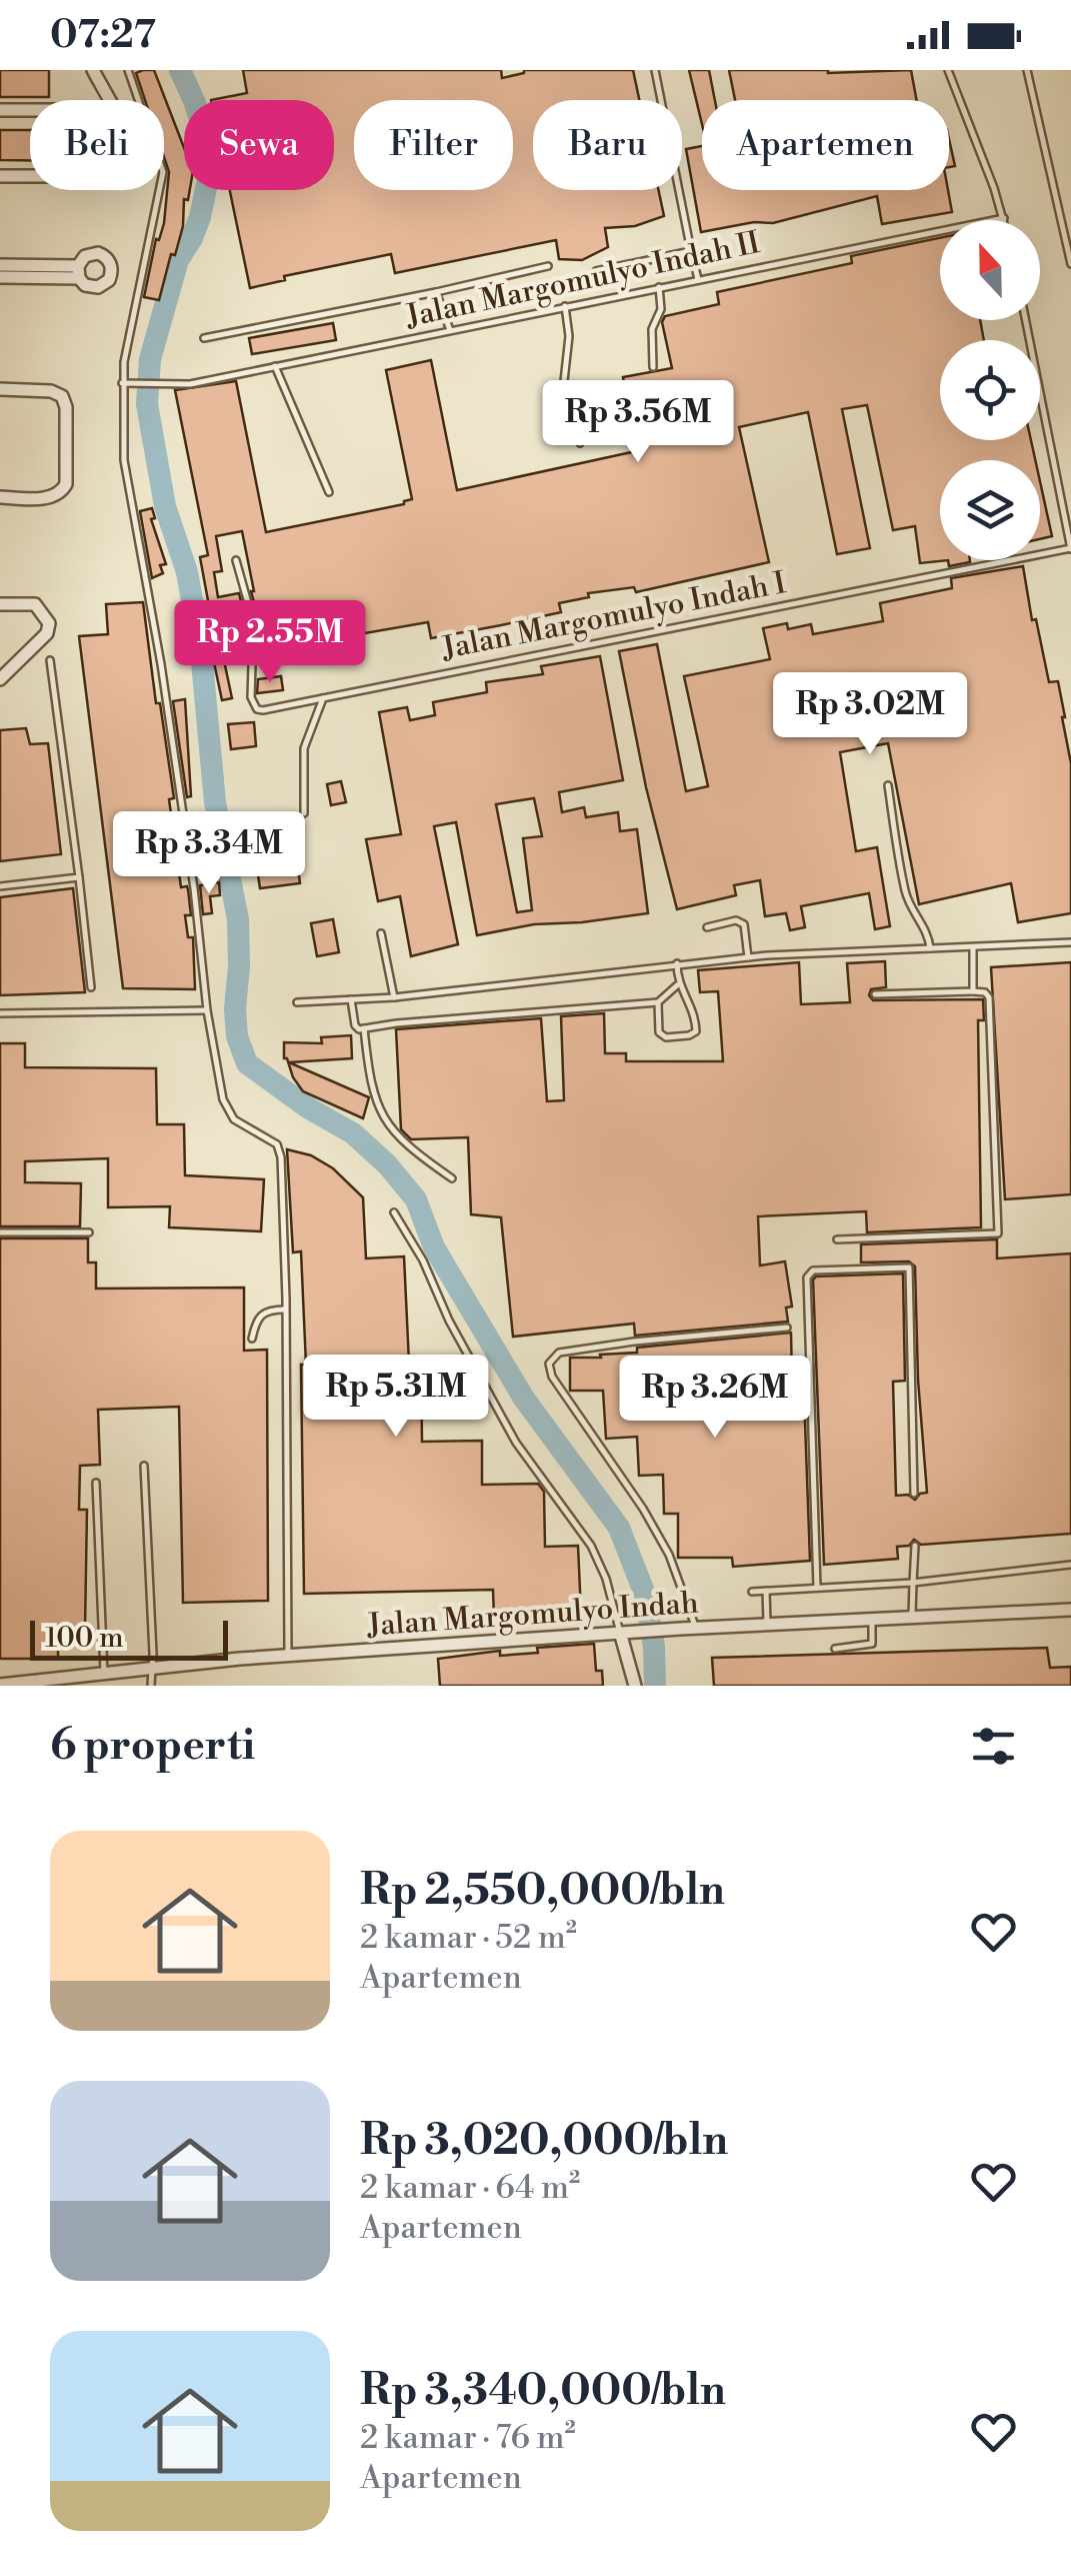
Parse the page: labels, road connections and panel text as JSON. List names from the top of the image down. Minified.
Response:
{"streets":{"street":["Jalan Margomulyo Indah"],"lane":["Jalan Margomulyo Indah II","Jalan Margomulyo Indah I"]},"scale_bar":"100 m","north":"top","page":{"status":"07:27","chip":["Beli","Sewa","Filter","Baru","Apartemen"],"price":["Rp 3.56M","Rp 2.55M","Rp 3.02M","Rp 3.34M","Rp 5.31M","Rp 3.26M"],"scale":"100 m","heading":"6 properti","list":[{"name":"Rp 2,550,000/bln","note":"2 kamar · 52 m² · Apartemen"},{"name":"Rp 3,020,000/bln","note":"2 kamar · 64 m² · Apartemen"},{"name":"Rp 3,340,000/bln","note":"2 kamar · 76 m² · Apartemen"}]}}
